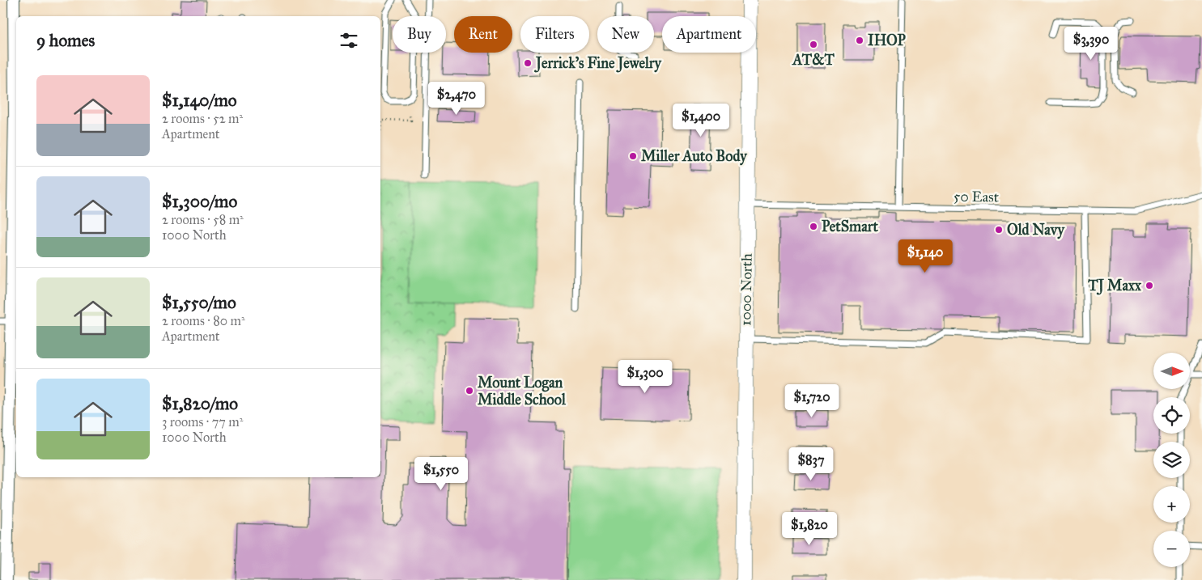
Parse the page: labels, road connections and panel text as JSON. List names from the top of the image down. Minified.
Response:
{"streets":{"street":["1000 North"],"lane":["50 East"]},"crossings":[["50 East","1000 North"]],"places":["IHOP","AT&T","Jerrick's Fine Jewelry","Miller Auto Body","PetSmart","Old Navy","TJ Maxx","Mount Logan Middle School"],"north":"right","page":{"chip":["Buy","Rent","Filters","New","Apartment"],"heading":"9 homes","price":["$3,390","$2,470","$1,400","$1,140","$1,300","$1,720","$837","$1,550","$1,820"],"list":[{"name":"$1,140/mo","note":"2 rooms · 52 m² · Apartment"},{"name":"$1,300/mo","note":"2 rooms · 58 m² · 1000 North"},{"name":"$1,550/mo","note":"2 rooms · 80 m² · Apartment"},{"name":"$1,820/mo","note":"3 rooms · 77 m² · 1000 North"}],"map_buttons":["+","−"]}}
